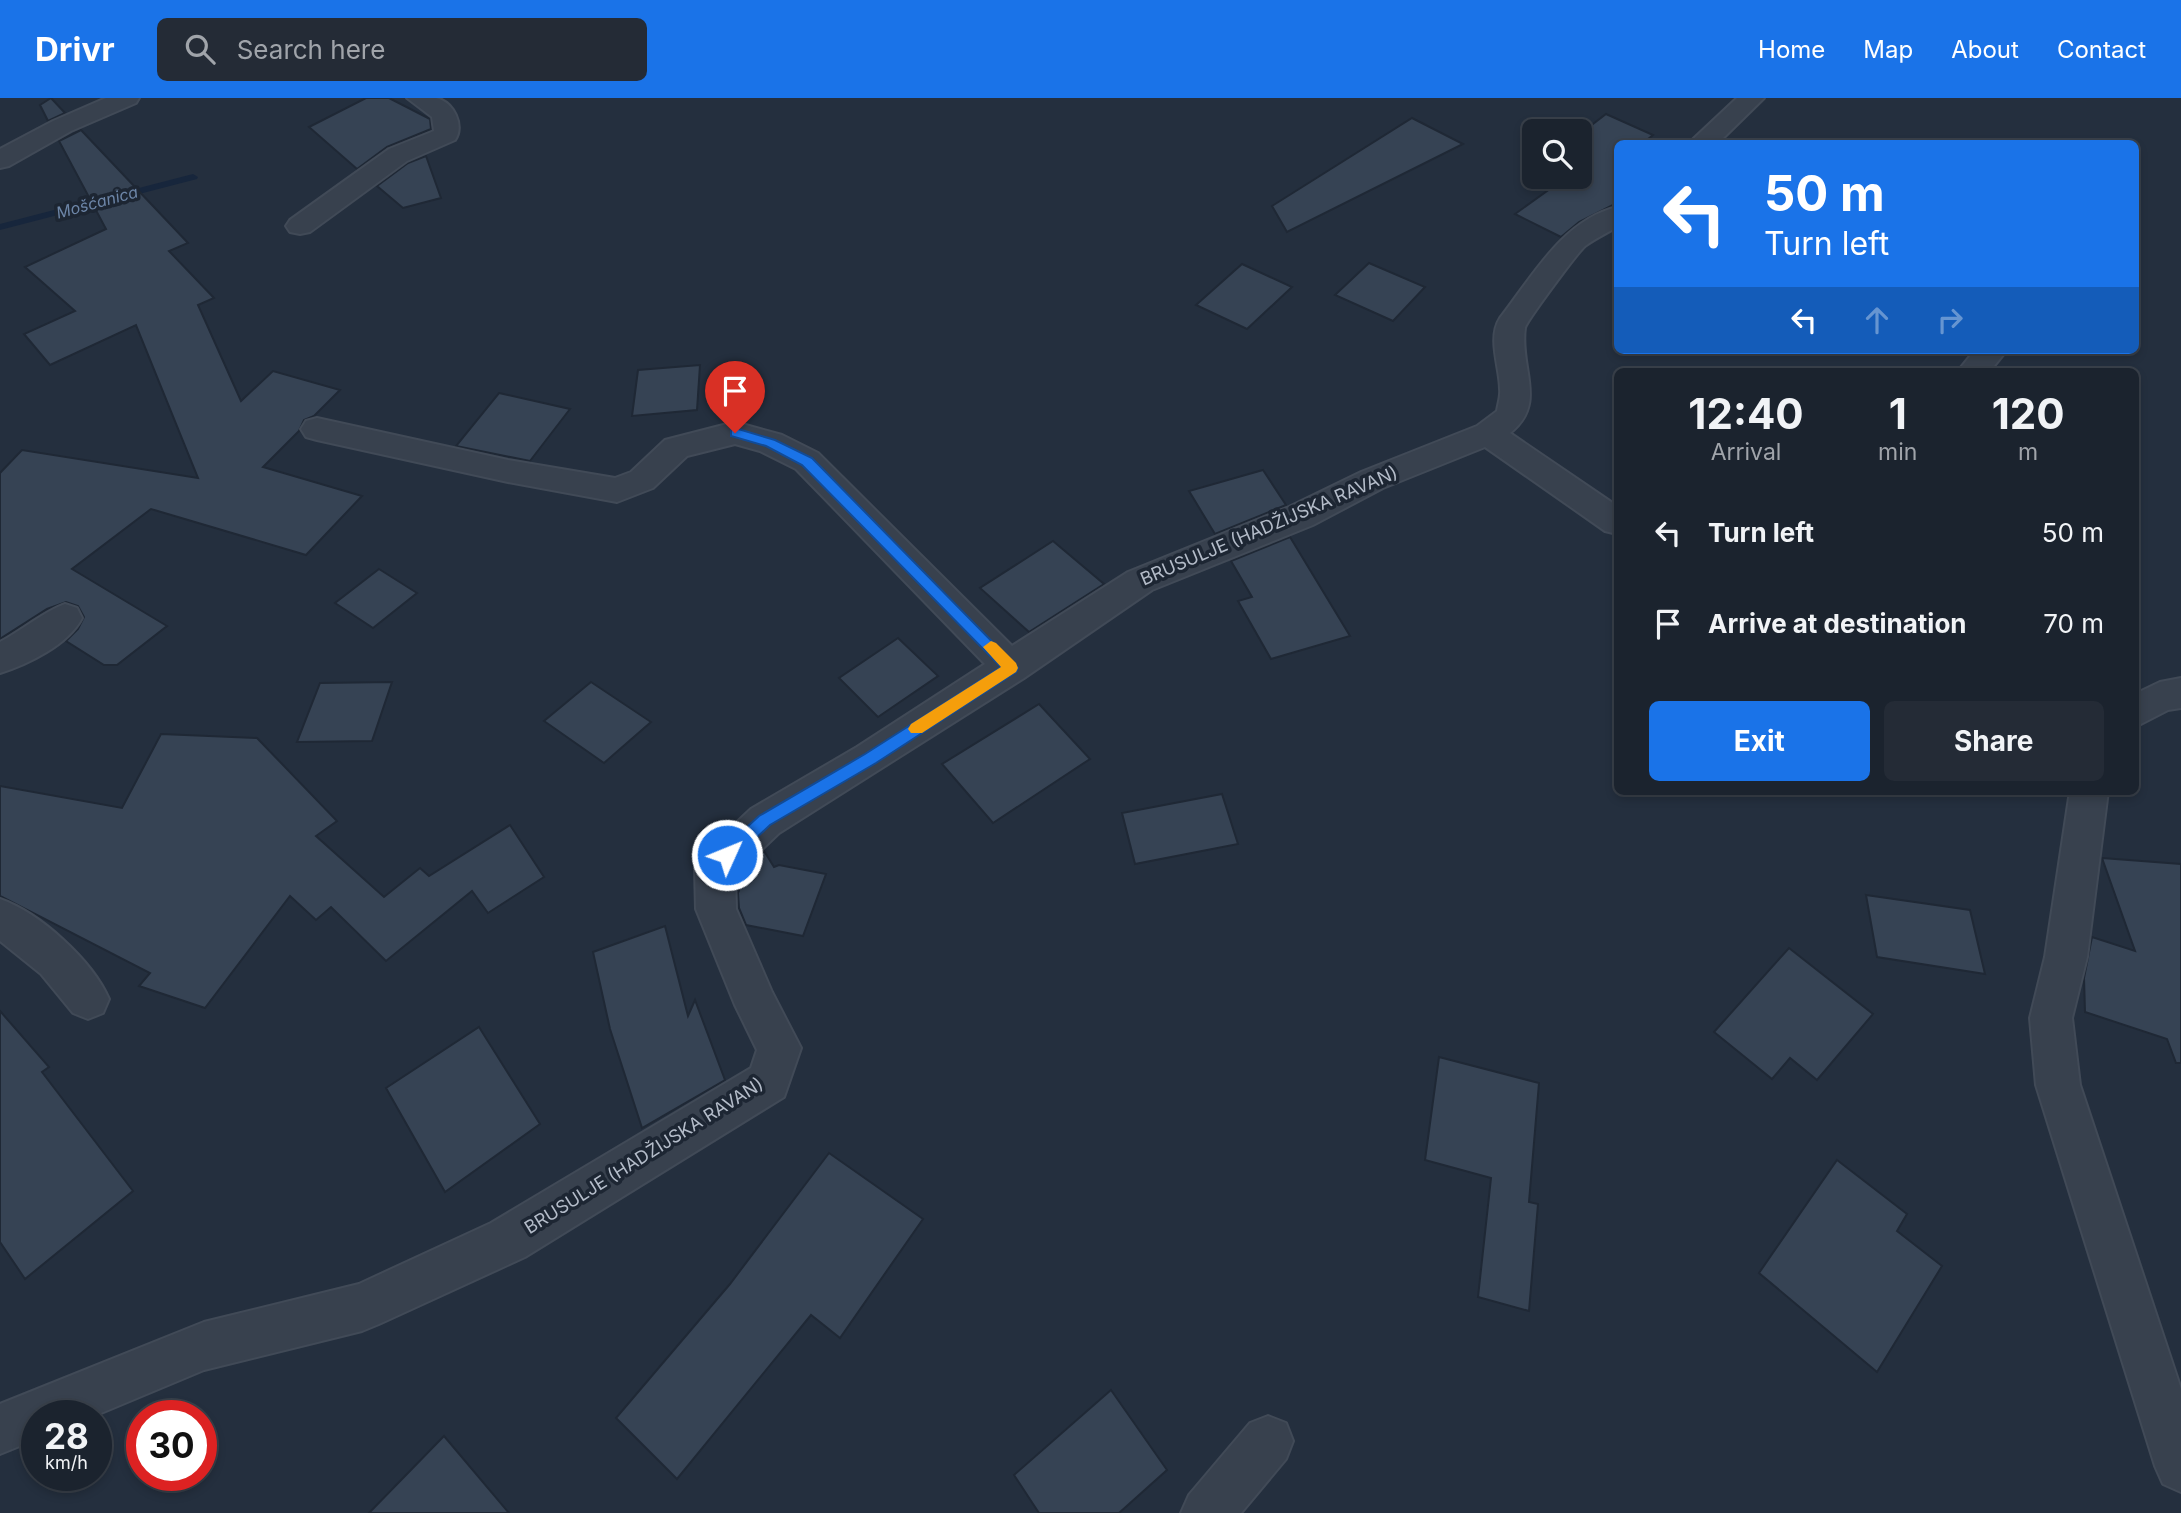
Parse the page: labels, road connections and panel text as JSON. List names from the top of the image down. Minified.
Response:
{"streets":{"street":["BRUSULJE (HADŽIJSKA RAVAN)"]},"water":["Mošćanica"],"page":{"header":"Drivr","search":"Search here","nav":["Home","Map","About","Contact"],"turn":["50 m","Turn left"],"eta":["12:40","Arrival","1","min","120","m"],"list":[{"name":"Turn left","value":"50 m"},{"name":"Arrive at destination","value":"70 m"}],"buttons":["Exit","Share"],"speed":"28 km/h","limit":"30"}}
